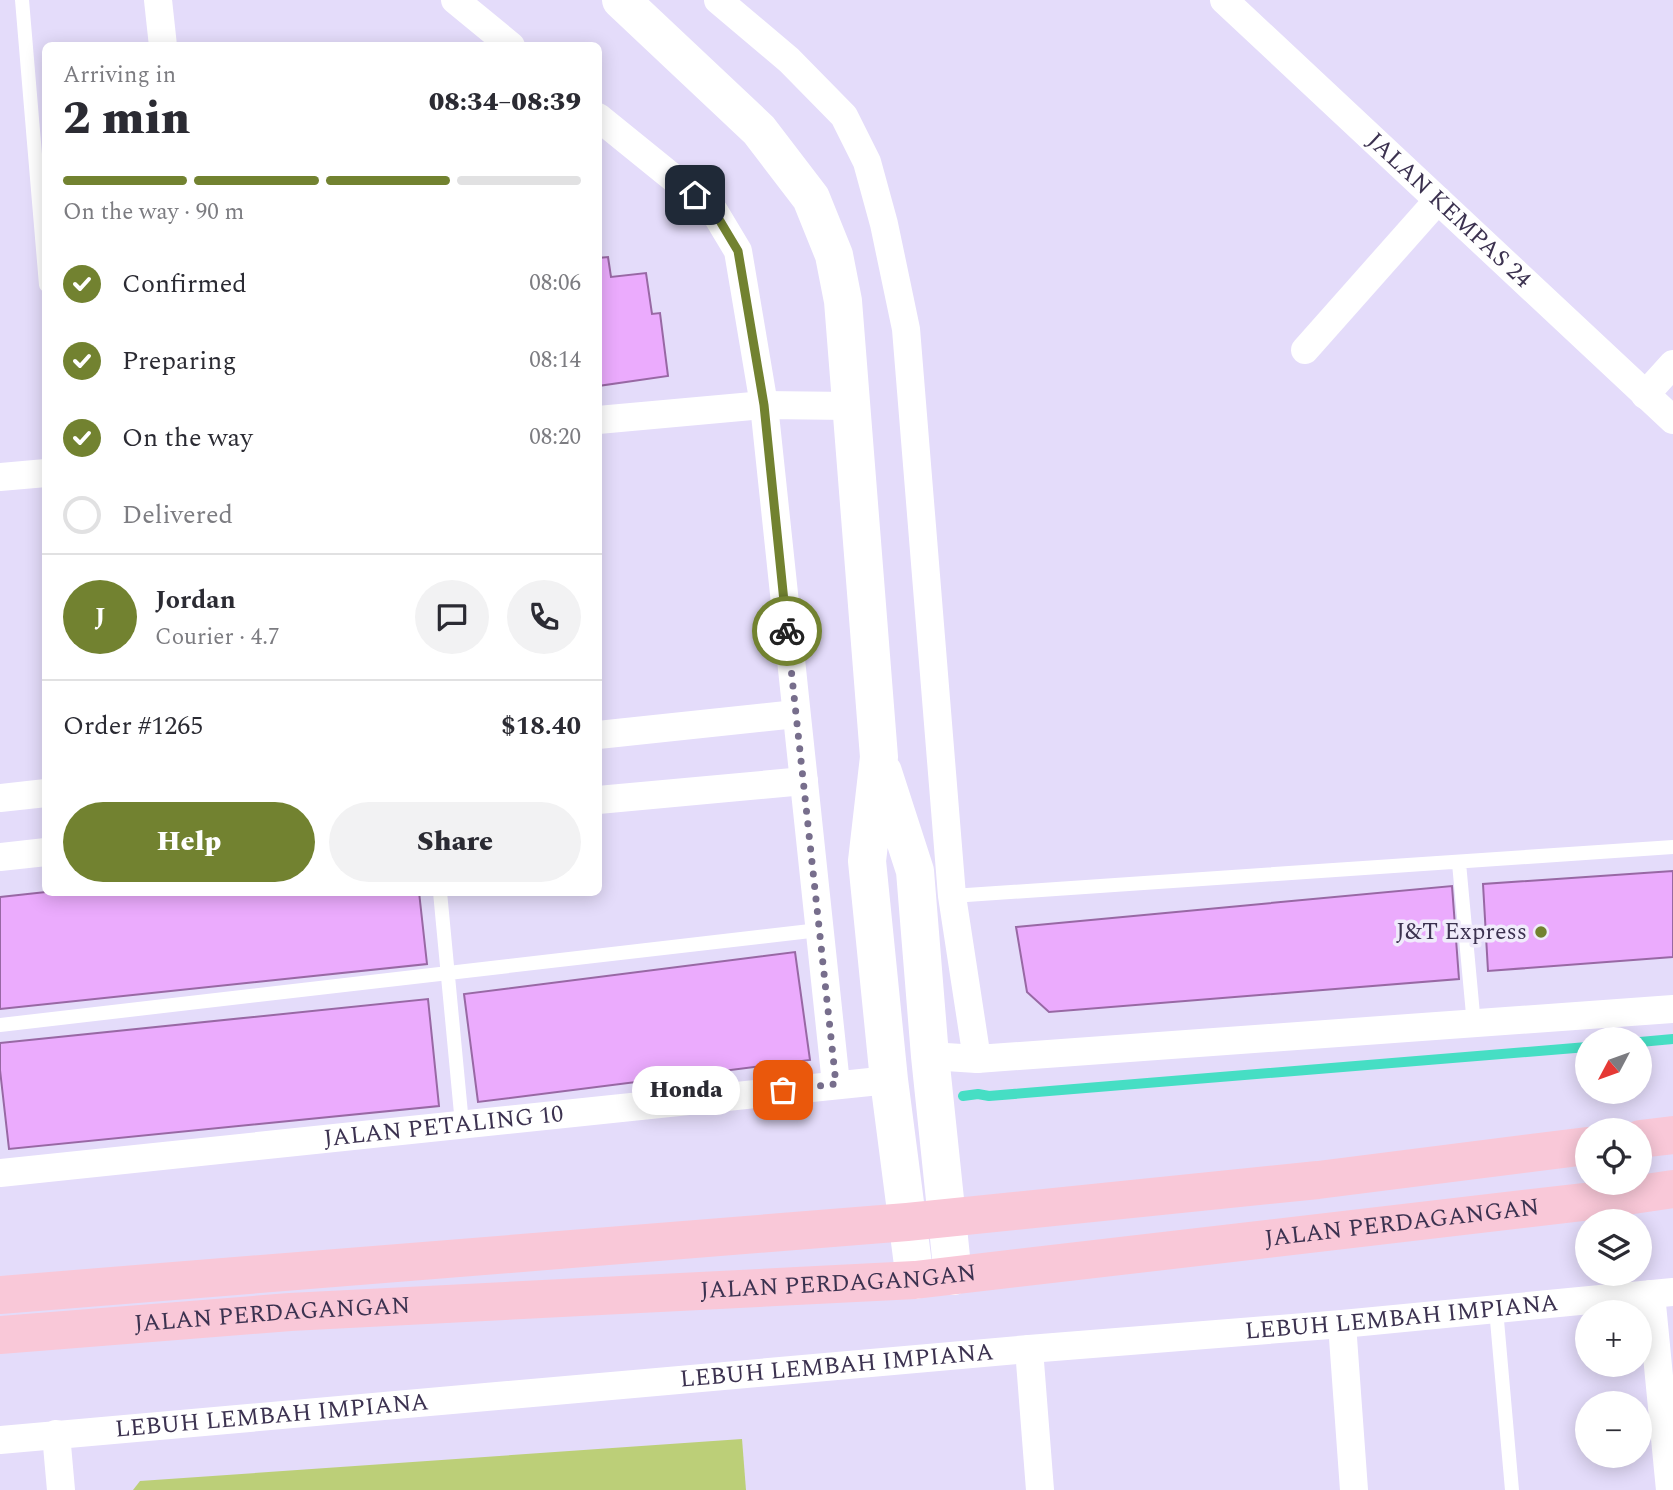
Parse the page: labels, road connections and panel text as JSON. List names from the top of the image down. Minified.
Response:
{"streets":{"main road":["JALAN PERDAGANGAN"],"street":["JALAN KEMPAS 24","JALAN PETALING 10","LEBUH LEMBAH IMPIANA"]},"places":["J&T Express","Honda"],"north":"bottom left","page":{"heading":["2 min","Arriving in","08:34–08:39"],"panel":["Jordan","Courier · 4.7","Order #1265","$18.40"],"bar":"On the way · 90 m","list":[["Confirmed","08:06"],["Preparing","08:14"],["On the way","08:20"],"Delivered"],"round":"J","buttons":["Help","Share"],"map_buttons":["+","−"],"bubble":"Honda"}}
